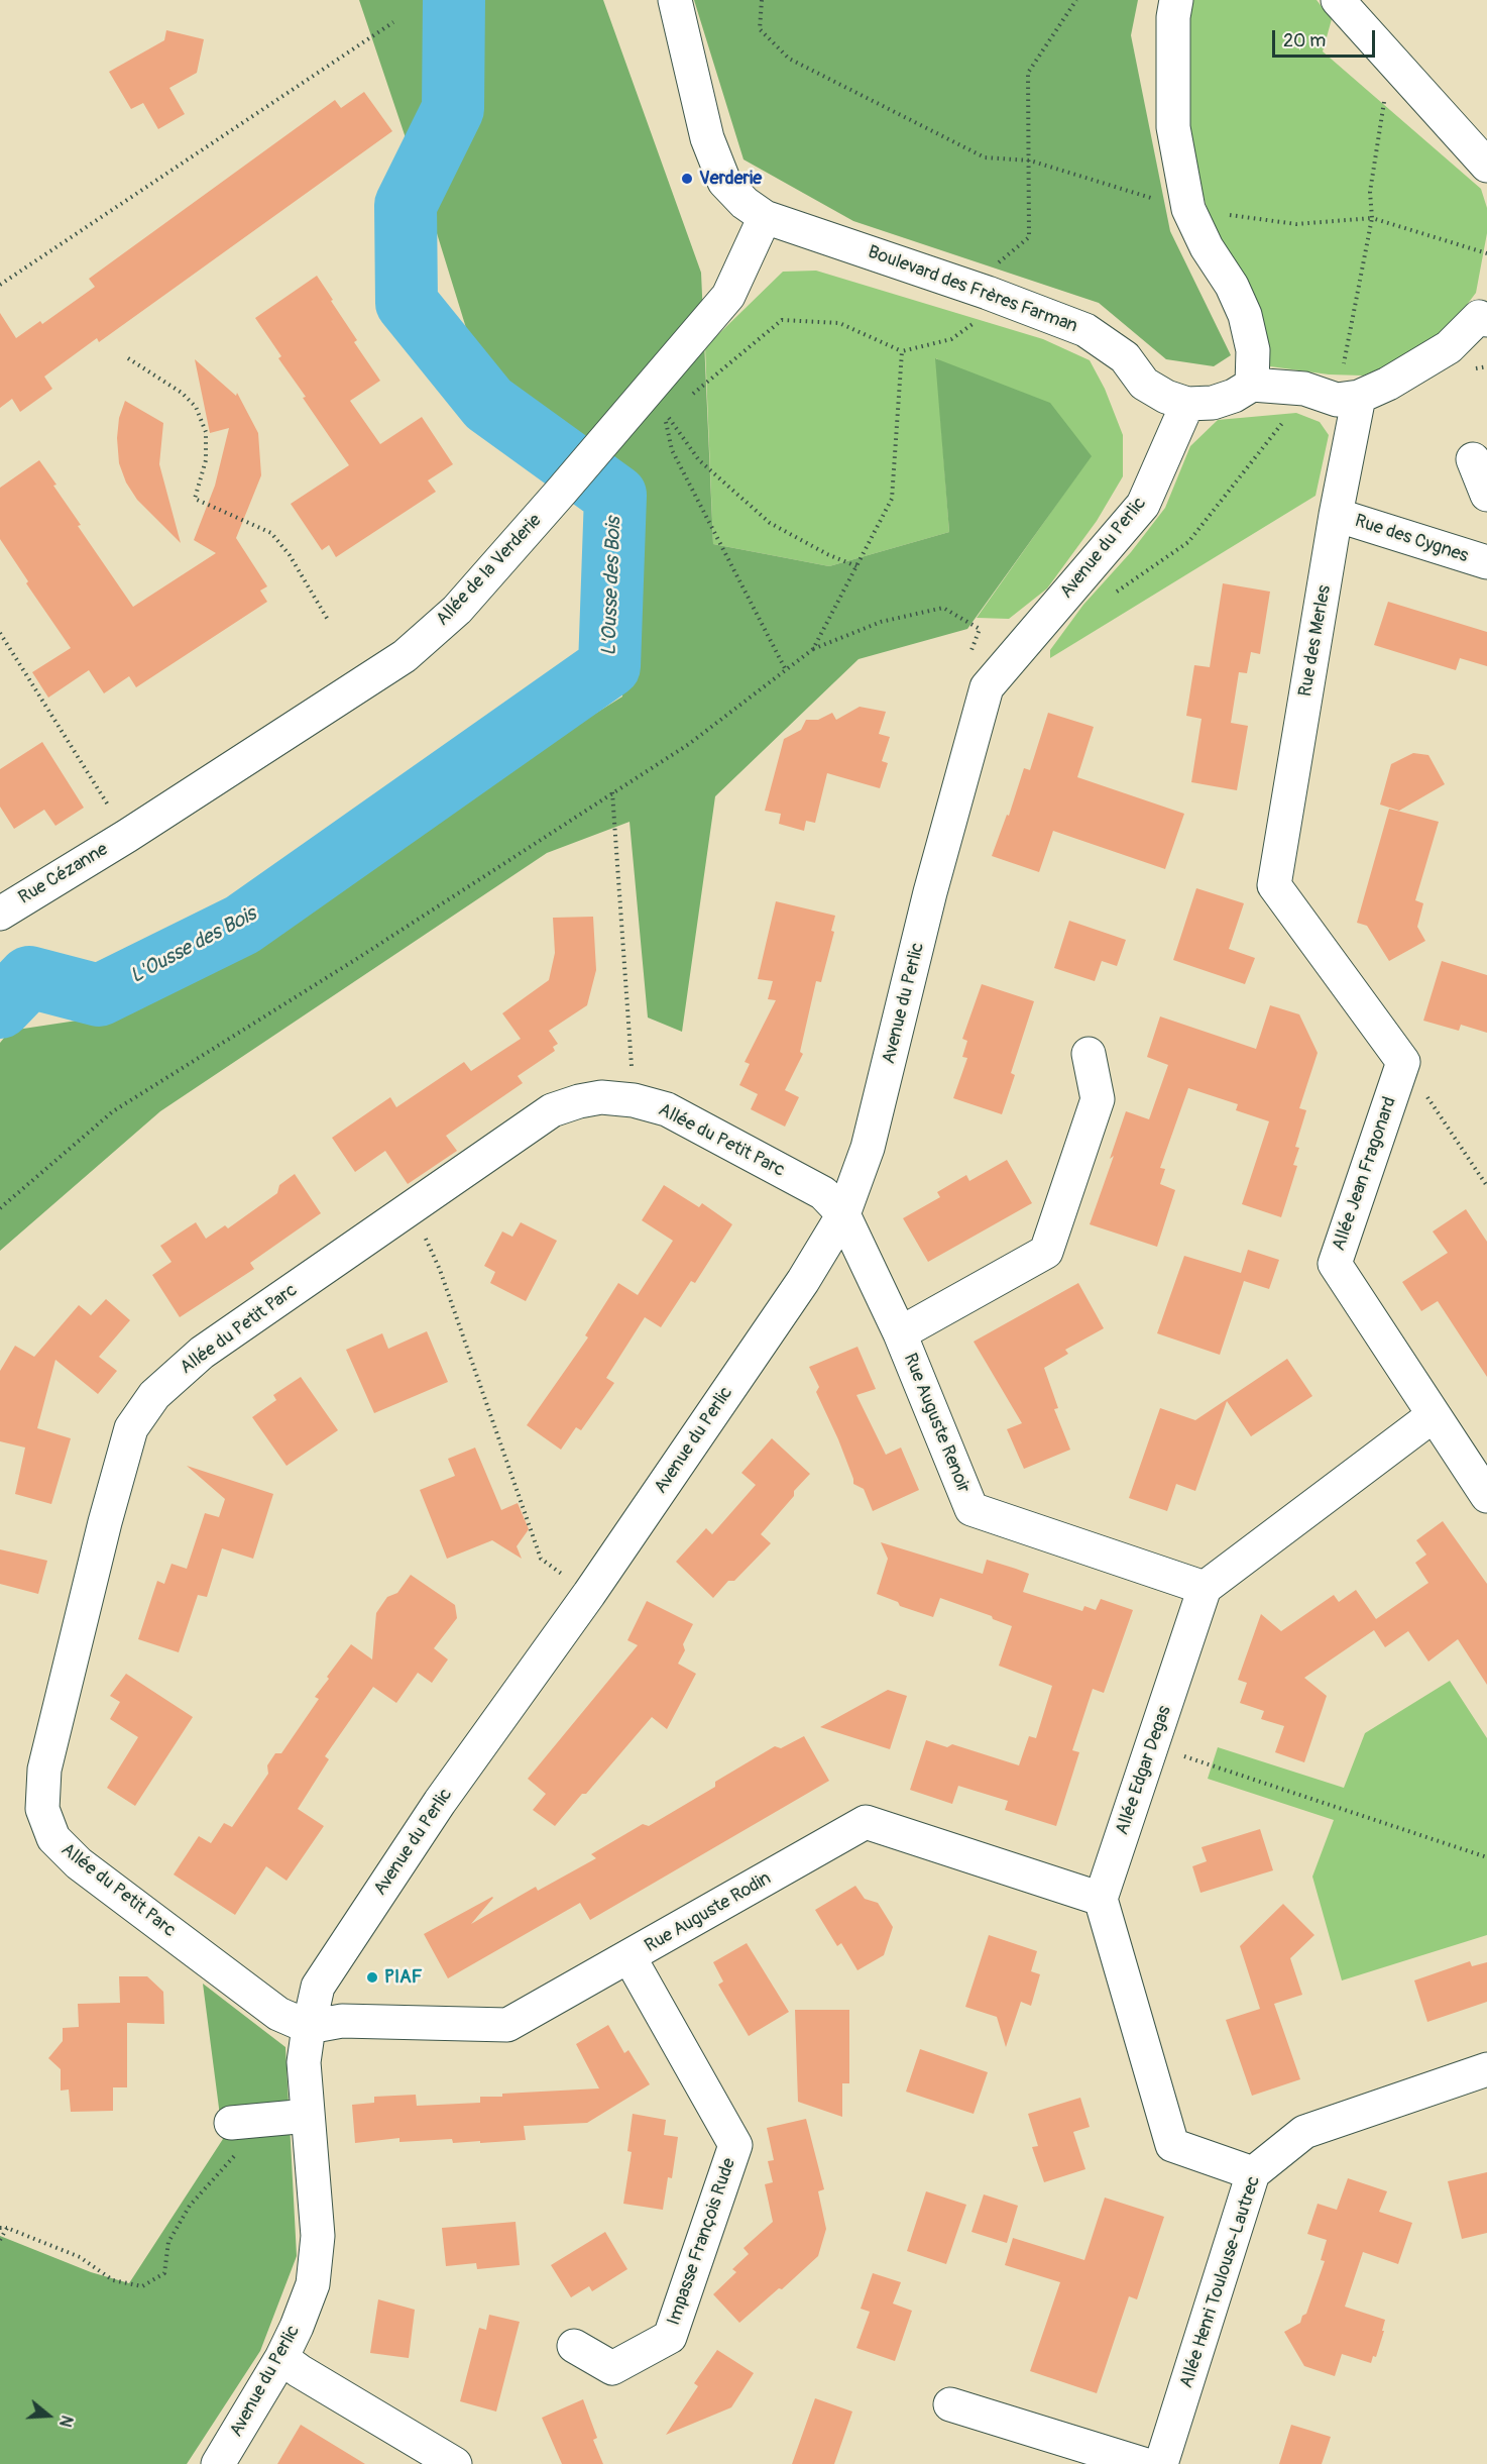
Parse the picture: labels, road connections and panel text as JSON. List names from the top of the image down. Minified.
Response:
{"streets":{"street":["Boulevard des Frères Farman","Rue des Cygnes","Avenue du Perlic","Allée de la Verderie","Rue des Merles","Rue Cézanne","Allée du Petit Parc","Allée Jean Fragonard","Rue Auguste Renoir","Allée Edgar Degas","Rue Auguste Rodin","Impasse François Rude","Allée Henri Toulouse-Lautrec"]},"crossings":[["Boulevard des Frères Farman","Avenue du Perlic"],["Boulevard des Frères Farman","Allée de la Verderie"],["Rue des Cygnes","Rue des Merles"],["Avenue du Perlic","Allée du Petit Parc"],["Avenue du Perlic","Rue Auguste Renoir"],["Avenue du Perlic","Rue Auguste Rodin"],["Allée de la Verderie","Rue Cézanne"],["Rue des Merles","Allée Jean Fragonard"],["Allée du Petit Parc","Rue Auguste Renoir"],["Allée du Petit Parc","Rue Auguste Rodin"],["Rue Auguste Renoir","Allée Edgar Degas"],["Allée Edgar Degas","Rue Auguste Rodin"],["Rue Auguste Rodin","Impasse François Rude"]],"water":["L'Ousse des Bois"],"places":["Verderie","PIAF"],"scale_bar":"20 m","north":"right"}
